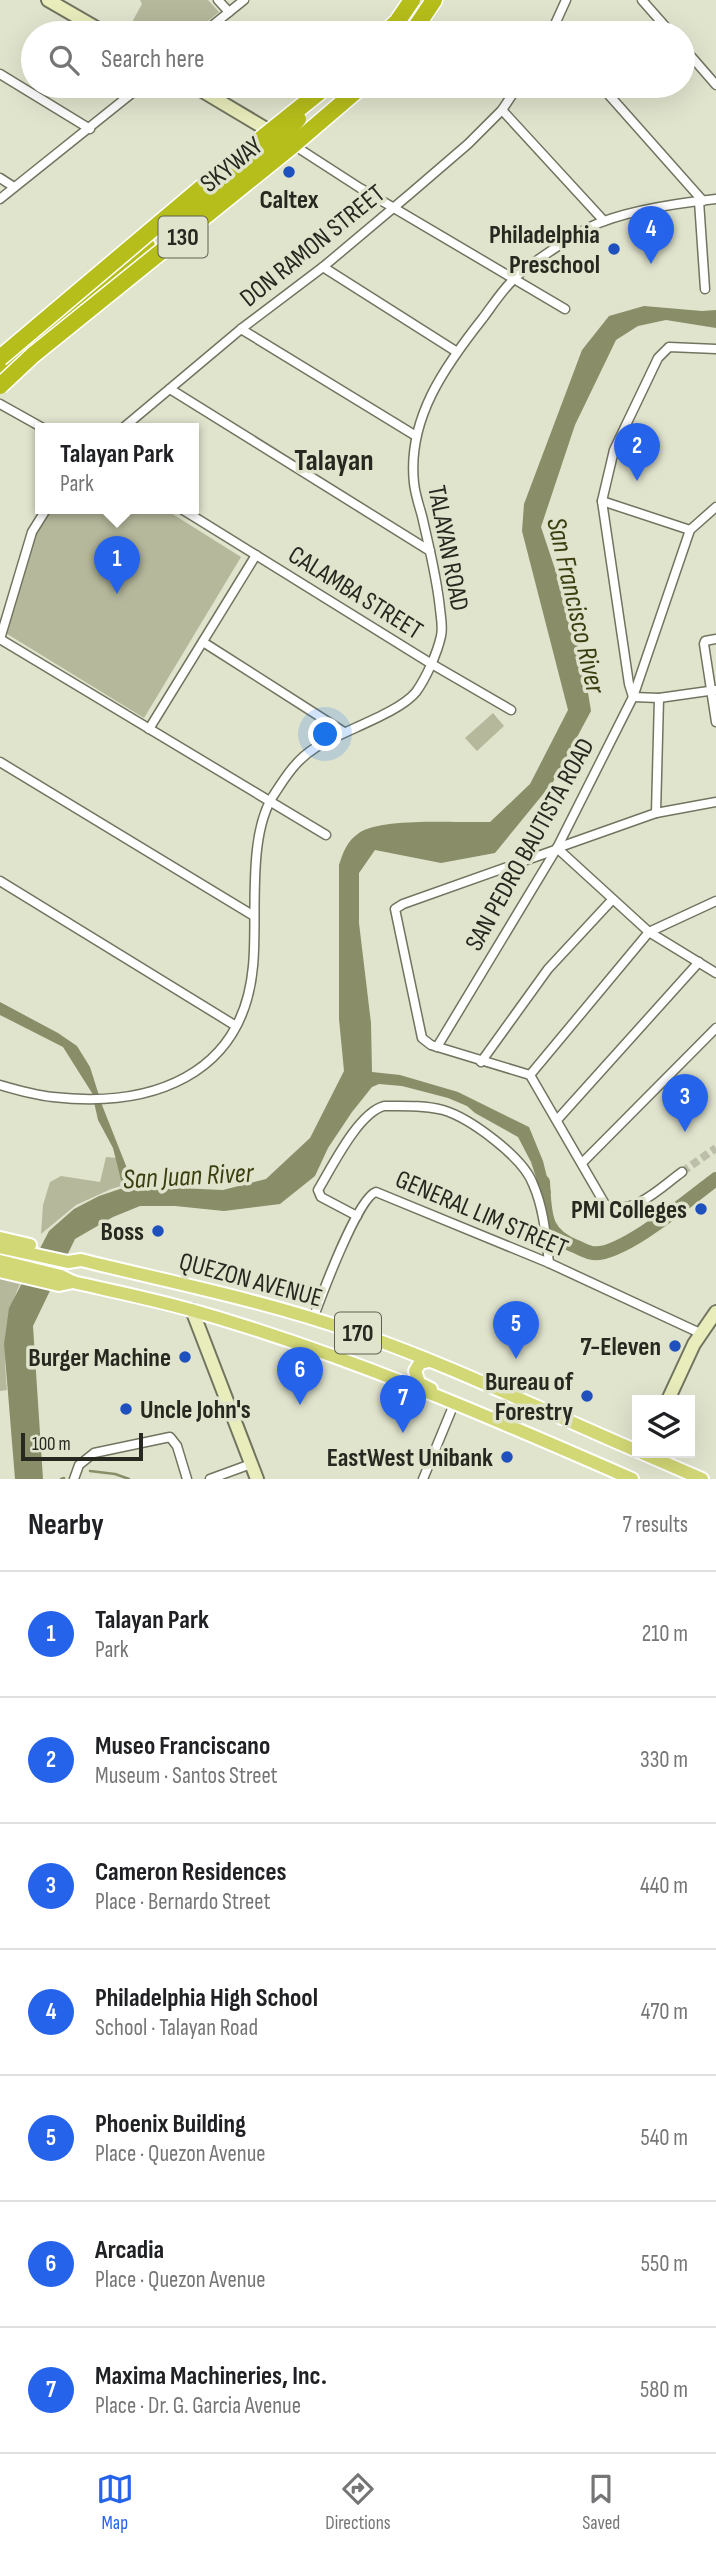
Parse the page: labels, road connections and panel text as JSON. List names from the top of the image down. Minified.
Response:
{"streets":{"highway":["SKYWAY"],"main road":["130","QUEZON AVENUE","170"],"street":["DON RAMON STREET","TALAYAN ROAD","CALAMBA STREET","SAN PEDRO BAUTISTA ROAD","GENERAL LIM STREET"]},"crossings":[["SKYWAY","130"],["TALAYAN ROAD","CALAMBA STREET"],["GENERAL LIM STREET","QUEZON AVENUE"]],"districts":["Talayan"],"water":["San Francisco River","San Juan River"],"places":["Caltex","Philadelphia Preschool","PMI Colleges","Boss","7-Eleven","Burger Machine","Bureau of Forestry","Uncle John's","EastWest Unibank"],"scale_bar":"100 m","page":{"search":"Search here","pins":["4","2","1","3","5","6","7"],"popup":["Talayan Park","Park"],"scale":"100 m","heading":["Nearby","7 results"],"list":[{"mark":"1","name":"Talayan Park","note":"Park","value":"210 m"},{"mark":"2","name":"Museo Franciscano","note":"Museum · Santos Street","value":"330 m"},{"mark":"3","name":"Cameron Residences","note":"Place · Bernardo Street","value":"440 m"},{"mark":"4","name":"Philadelphia High School","note":"School · Talayan Road","value":"470 m"},{"mark":"5","name":"Phoenix Building","note":"Place · Quezon Avenue","value":"540 m"},{"mark":"6","name":"Arcadia","note":"Place · Quezon Avenue","value":"550 m"},{"mark":"7","name":"Maxima Machineries, Inc.","note":"Place · Dr. G. Garcia Avenue","value":"580 m"}],"nav":["Map","Directions","Saved"]}}
